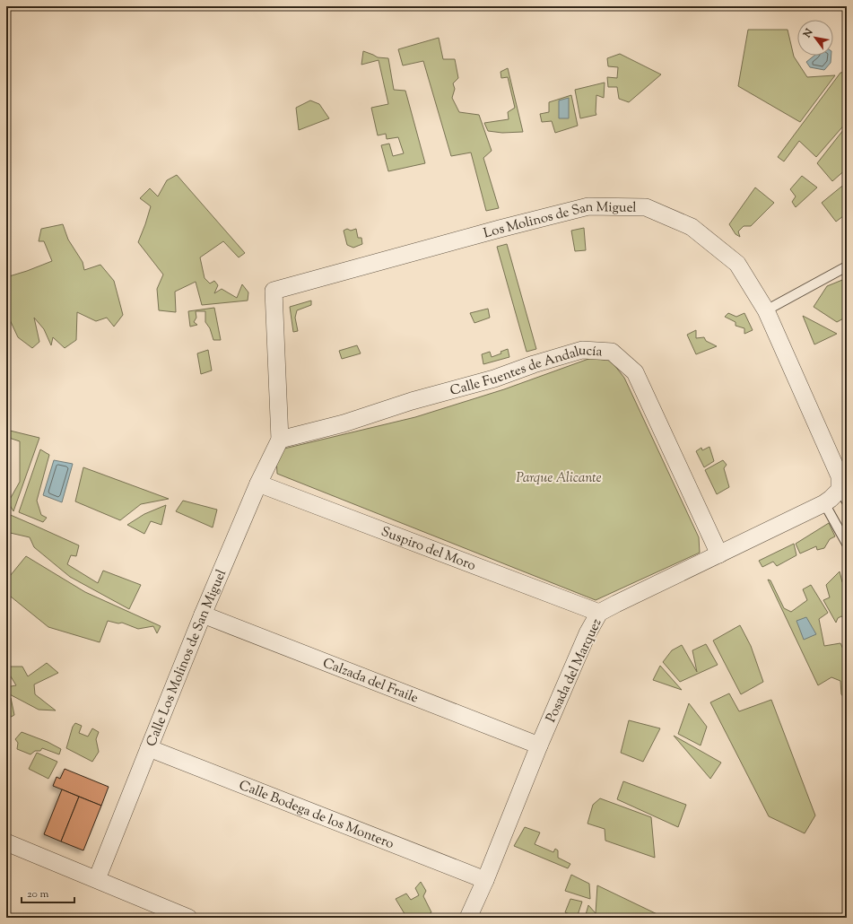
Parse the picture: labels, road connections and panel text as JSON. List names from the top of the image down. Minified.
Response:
{"streets":{"street":["Los Molinos de San Miguel","Calle Fuentes de Andalucía","Suspiro del Moro","Calle Los Molinos de San Miguel","Posada del Marquez","Calzada del Fraile","Calle Bodega de los Montero"]},"crossings":[["Los Molinos de San Miguel","Calle Fuentes de Andalucía"],["Los Molinos de San Miguel","Calle Los Molinos de San Miguel"],["Los Molinos de San Miguel","Posada del Marquez"],["Calle Fuentes de Andalucía","Calle Los Molinos de San Miguel"],["Calle Fuentes de Andalucía","Posada del Marquez"],["Suspiro del Moro","Calle Los Molinos de San Miguel"],["Suspiro del Moro","Posada del Marquez"],["Calle Los Molinos de San Miguel","Calzada del Fraile"],["Calle Los Molinos de San Miguel","Calle Bodega de los Montero"],["Posada del Marquez","Calzada del Fraile"],["Posada del Marquez","Calle Bodega de los Montero"]],"parks":["Parque Alicante"],"scale_bar":"20 m","north":"top left"}
